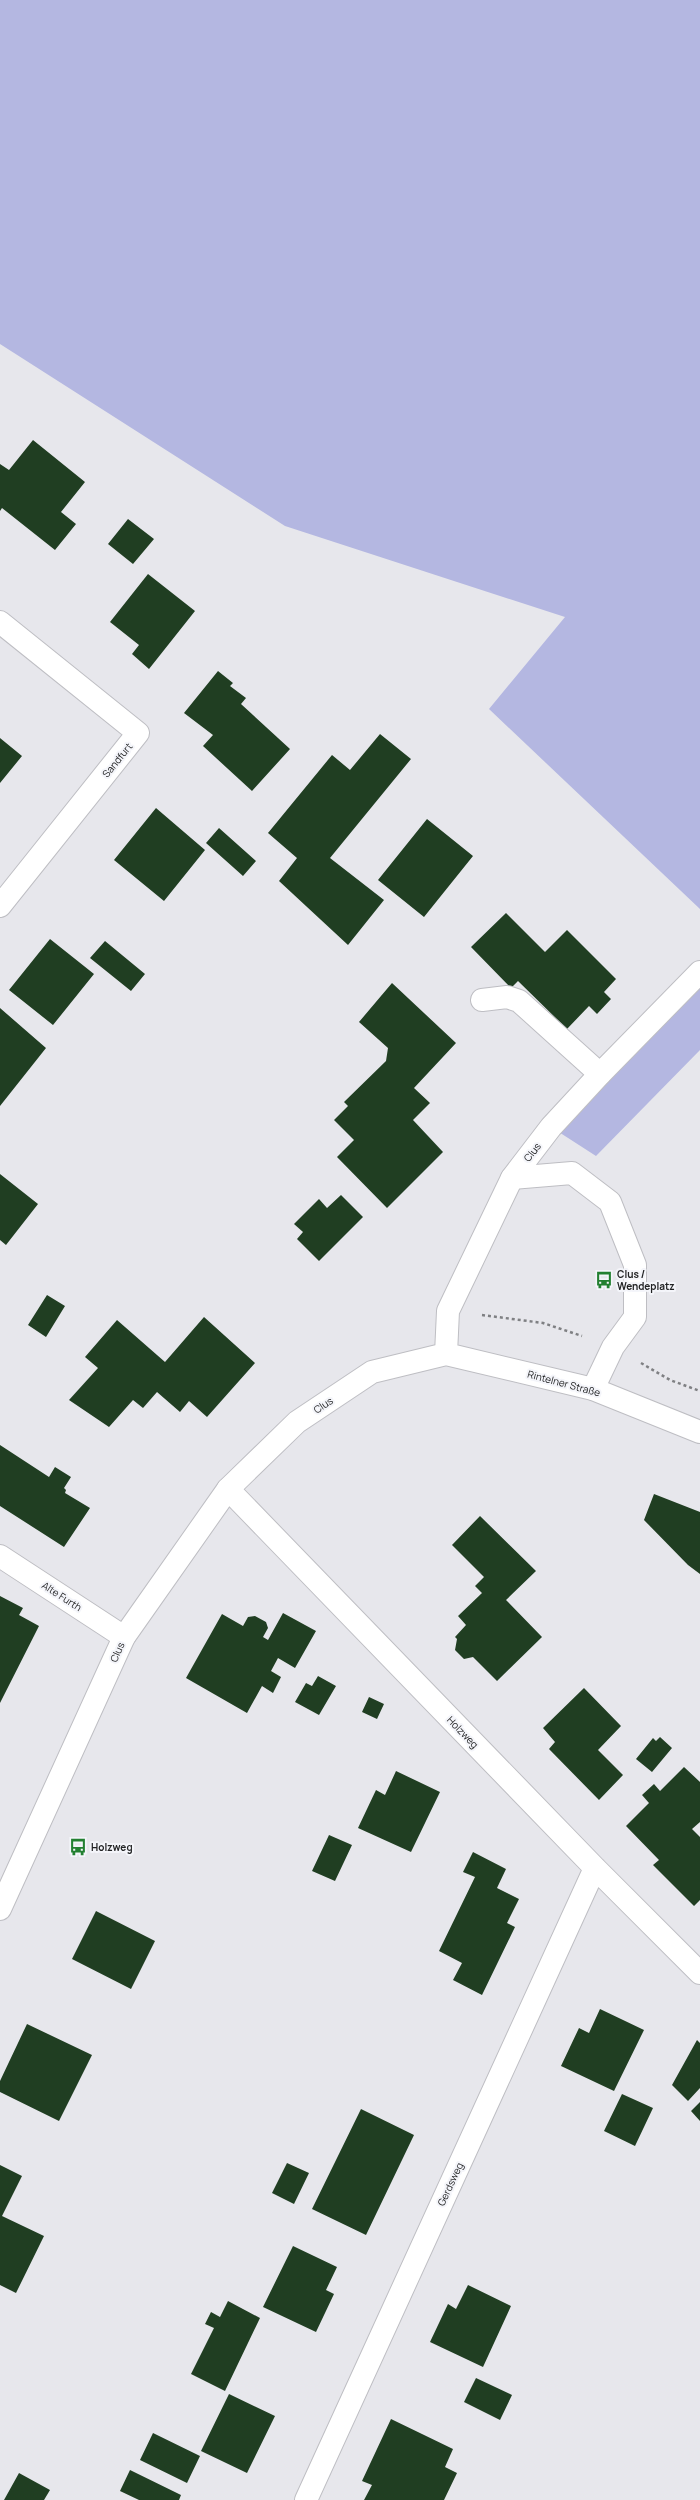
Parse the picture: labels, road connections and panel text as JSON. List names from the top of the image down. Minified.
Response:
{"streets":{"street":["Sandfurt","Clus","Rintelner Straße","Alte Furth","Holzweg","Gerdsweg"]},"crossings":[["Clus","Rintelner Straße"],["Clus","Alte Furth"],["Clus","Holzweg"],["Holzweg","Gerdsweg"]],"places":{"bus stop":["Clus / Wendeplatz","Holzweg"]}}
